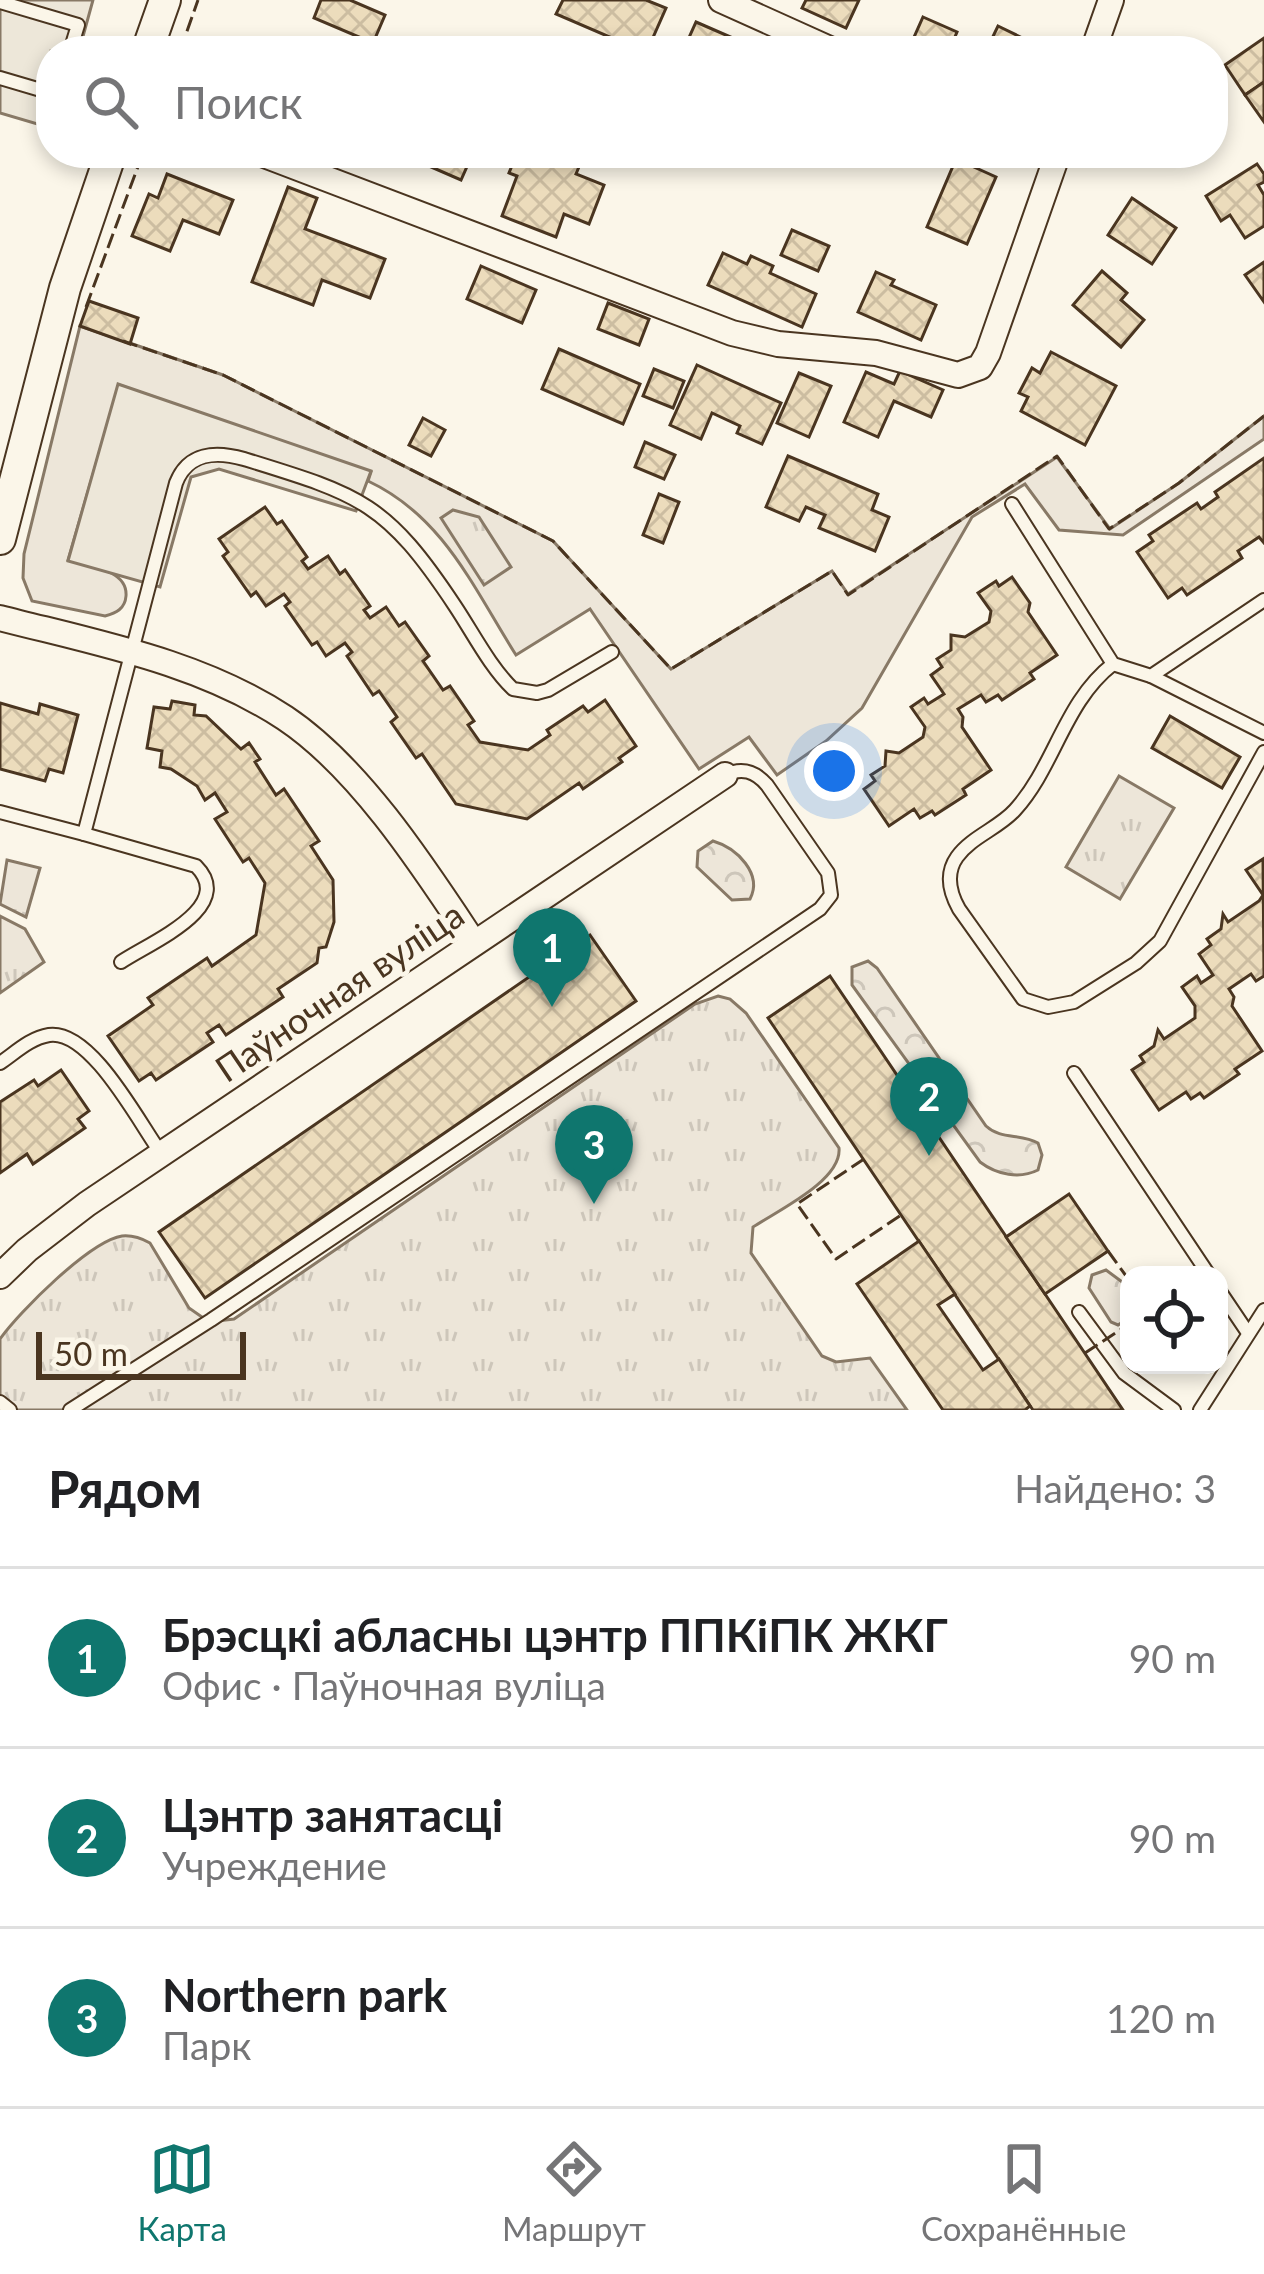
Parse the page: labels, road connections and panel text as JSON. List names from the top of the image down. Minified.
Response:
{"streets":{"street":["Паўночная вуліца"]},"scale_bar":"50 m","page":{"search":"Поиск","pins":["1","2","3"],"scale":"50 m","heading":["Рядом","Найдено: 3"],"list":[{"mark":"1","name":"Брэсцкі абласны цэнтр ППКіПК ЖКГ","note":"Офис · Паўночная вуліца","value":"90 m"},{"mark":"2","name":"Цэнтр занятасці","note":"Учреждение","value":"90 m"},{"mark":"3","name":"Northern park","note":"Парк","value":"120 m"}],"nav":["Карта","Маршрут","Сохранённые"]}}
